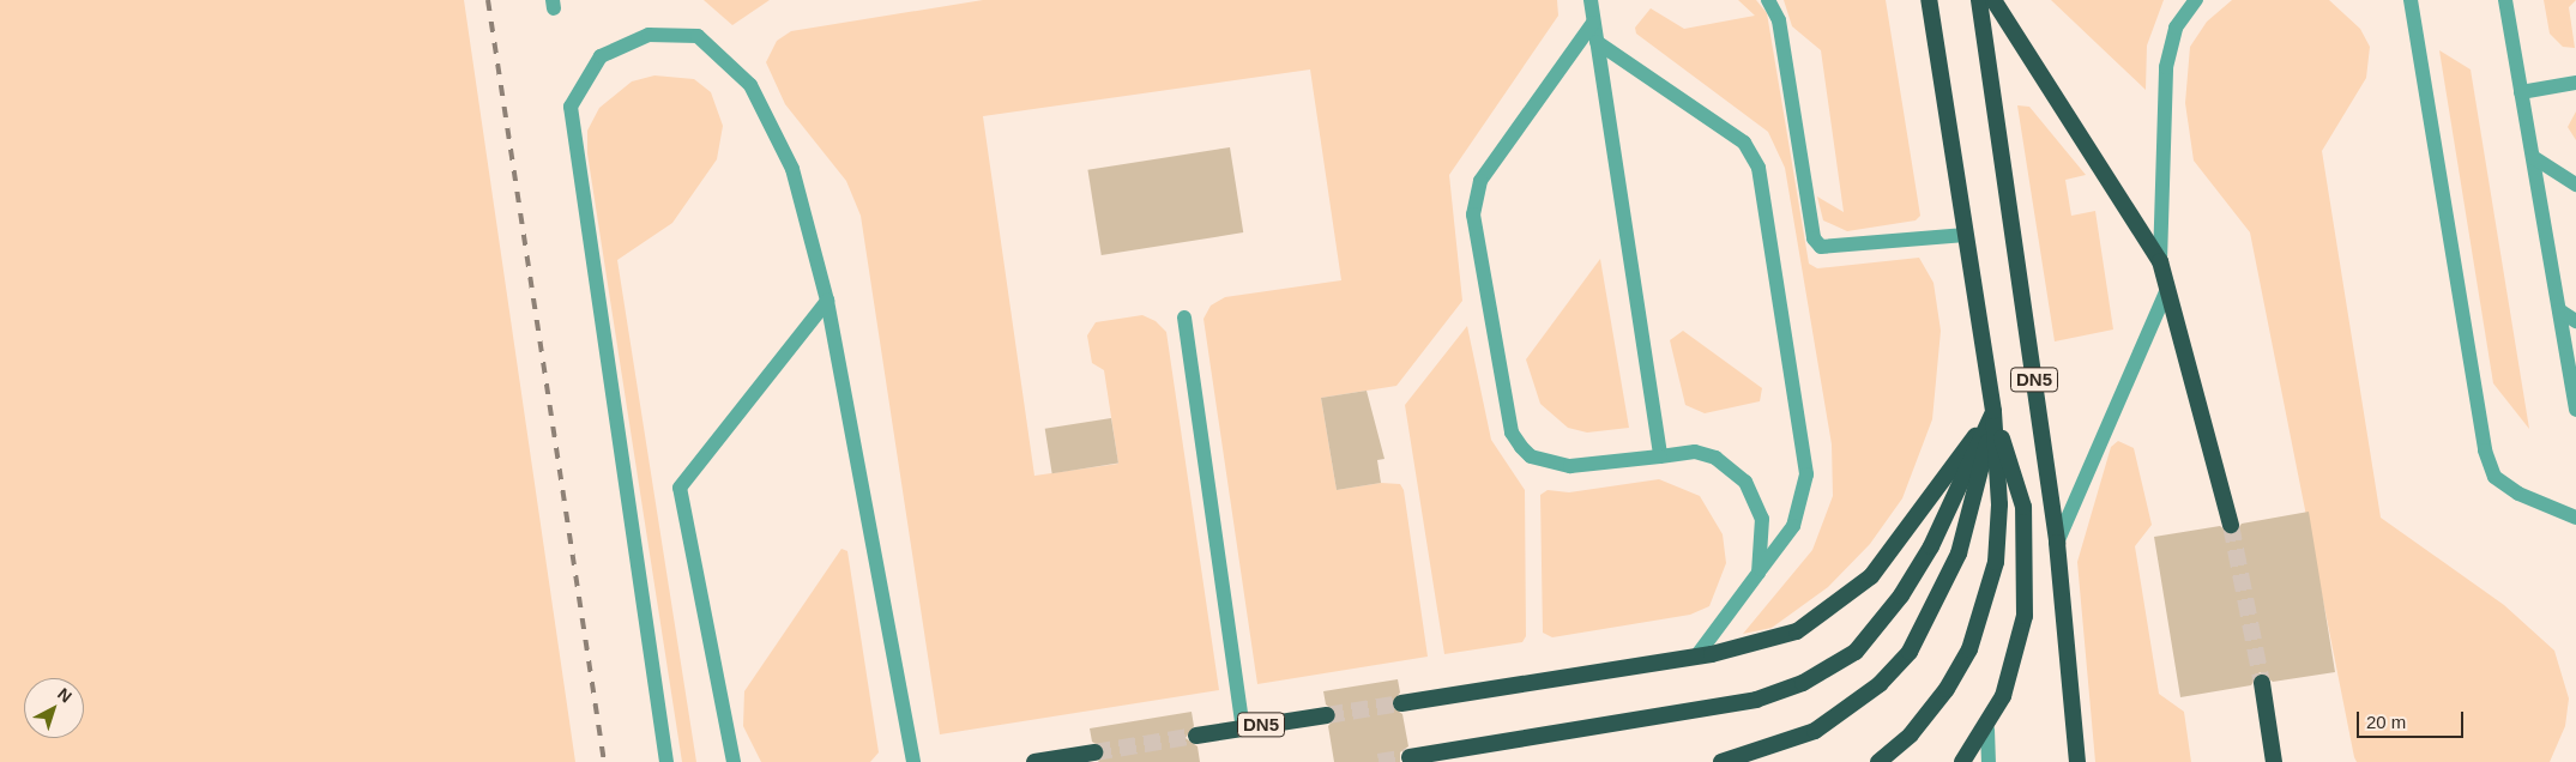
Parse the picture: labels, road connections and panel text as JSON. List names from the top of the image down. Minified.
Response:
{"streets":{"highway":["DN5"]},"scale_bar":"20 m","north":"top right"}
